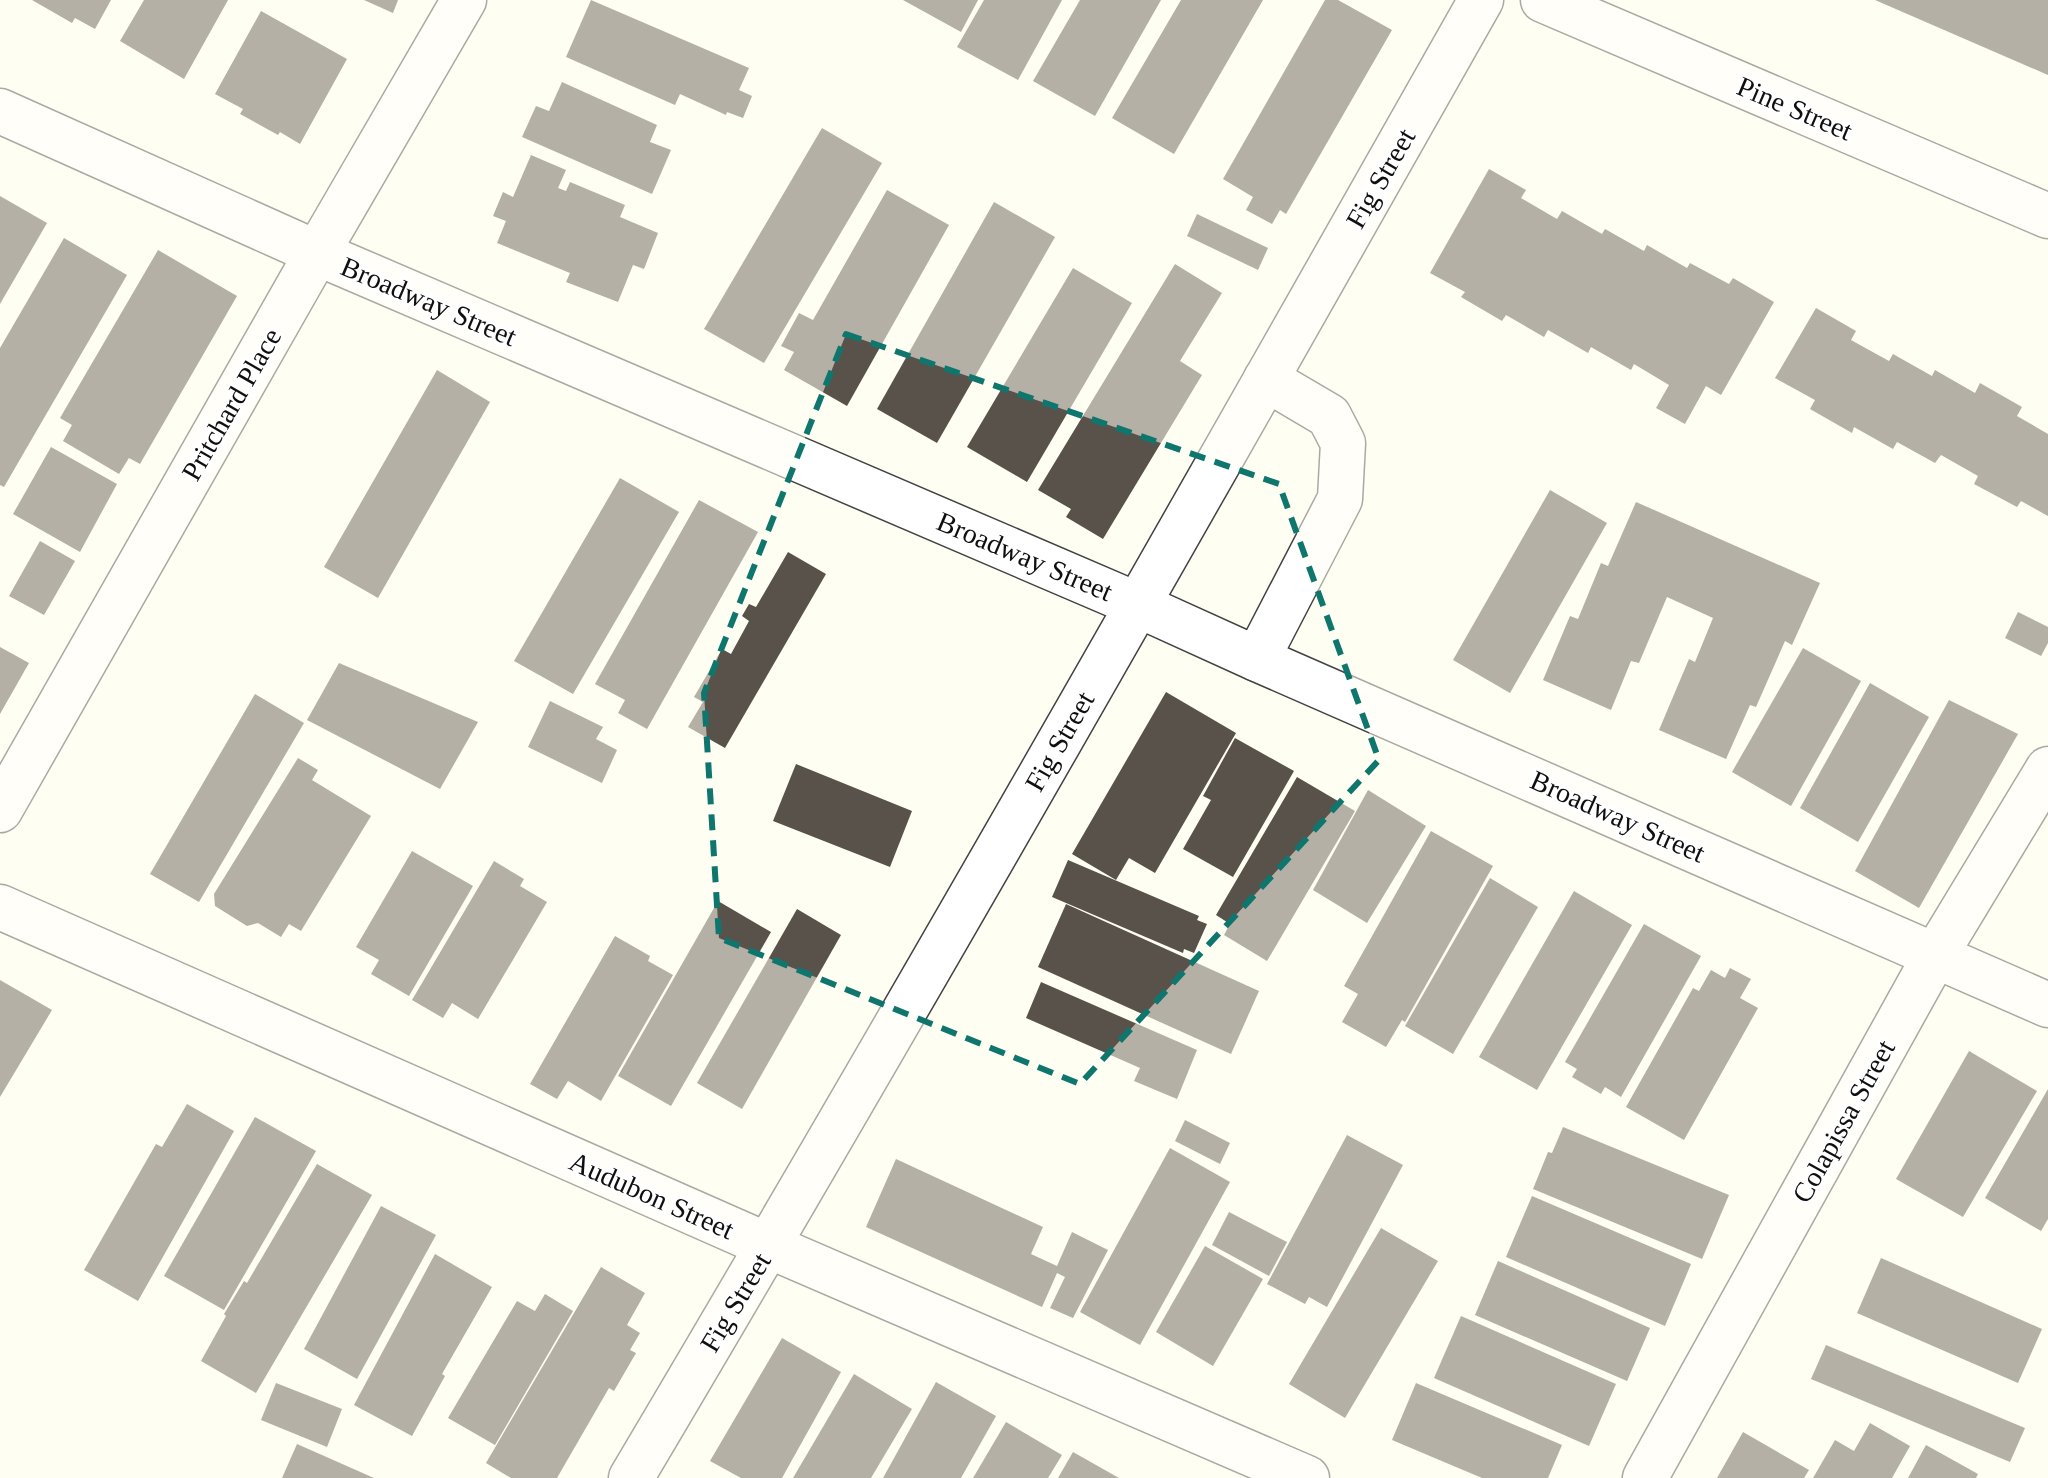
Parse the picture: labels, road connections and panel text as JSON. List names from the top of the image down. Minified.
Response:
{"streets":{"street":["Pine Street","Fig Street","Broadway Street","Pritchard Place","Colapissa Street","Audubon Street"]},"crossings":[["Fig Street","Broadway Street"],["Fig Street","Audubon Street"],["Broadway Street","Pritchard Place"],["Broadway Street","Colapissa Street"]]}
